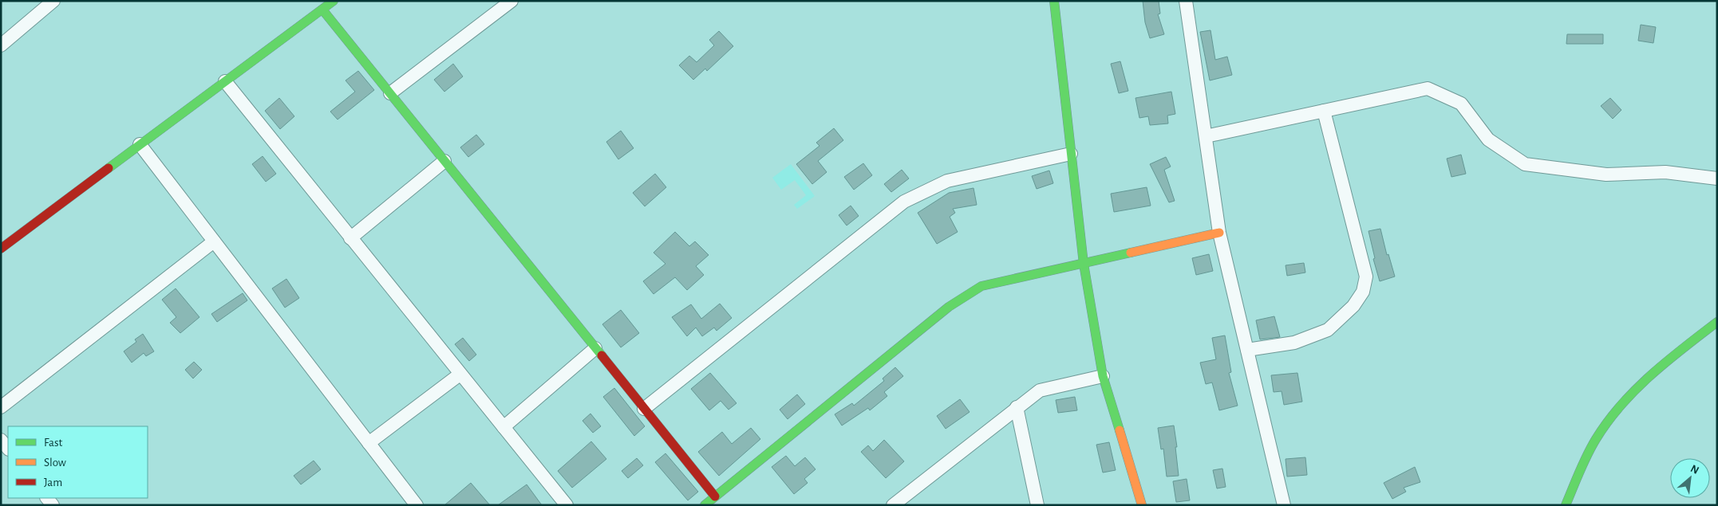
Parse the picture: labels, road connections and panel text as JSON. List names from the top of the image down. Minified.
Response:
{"legend":["Fast","Slow","Jam"],"north":"top right"}
